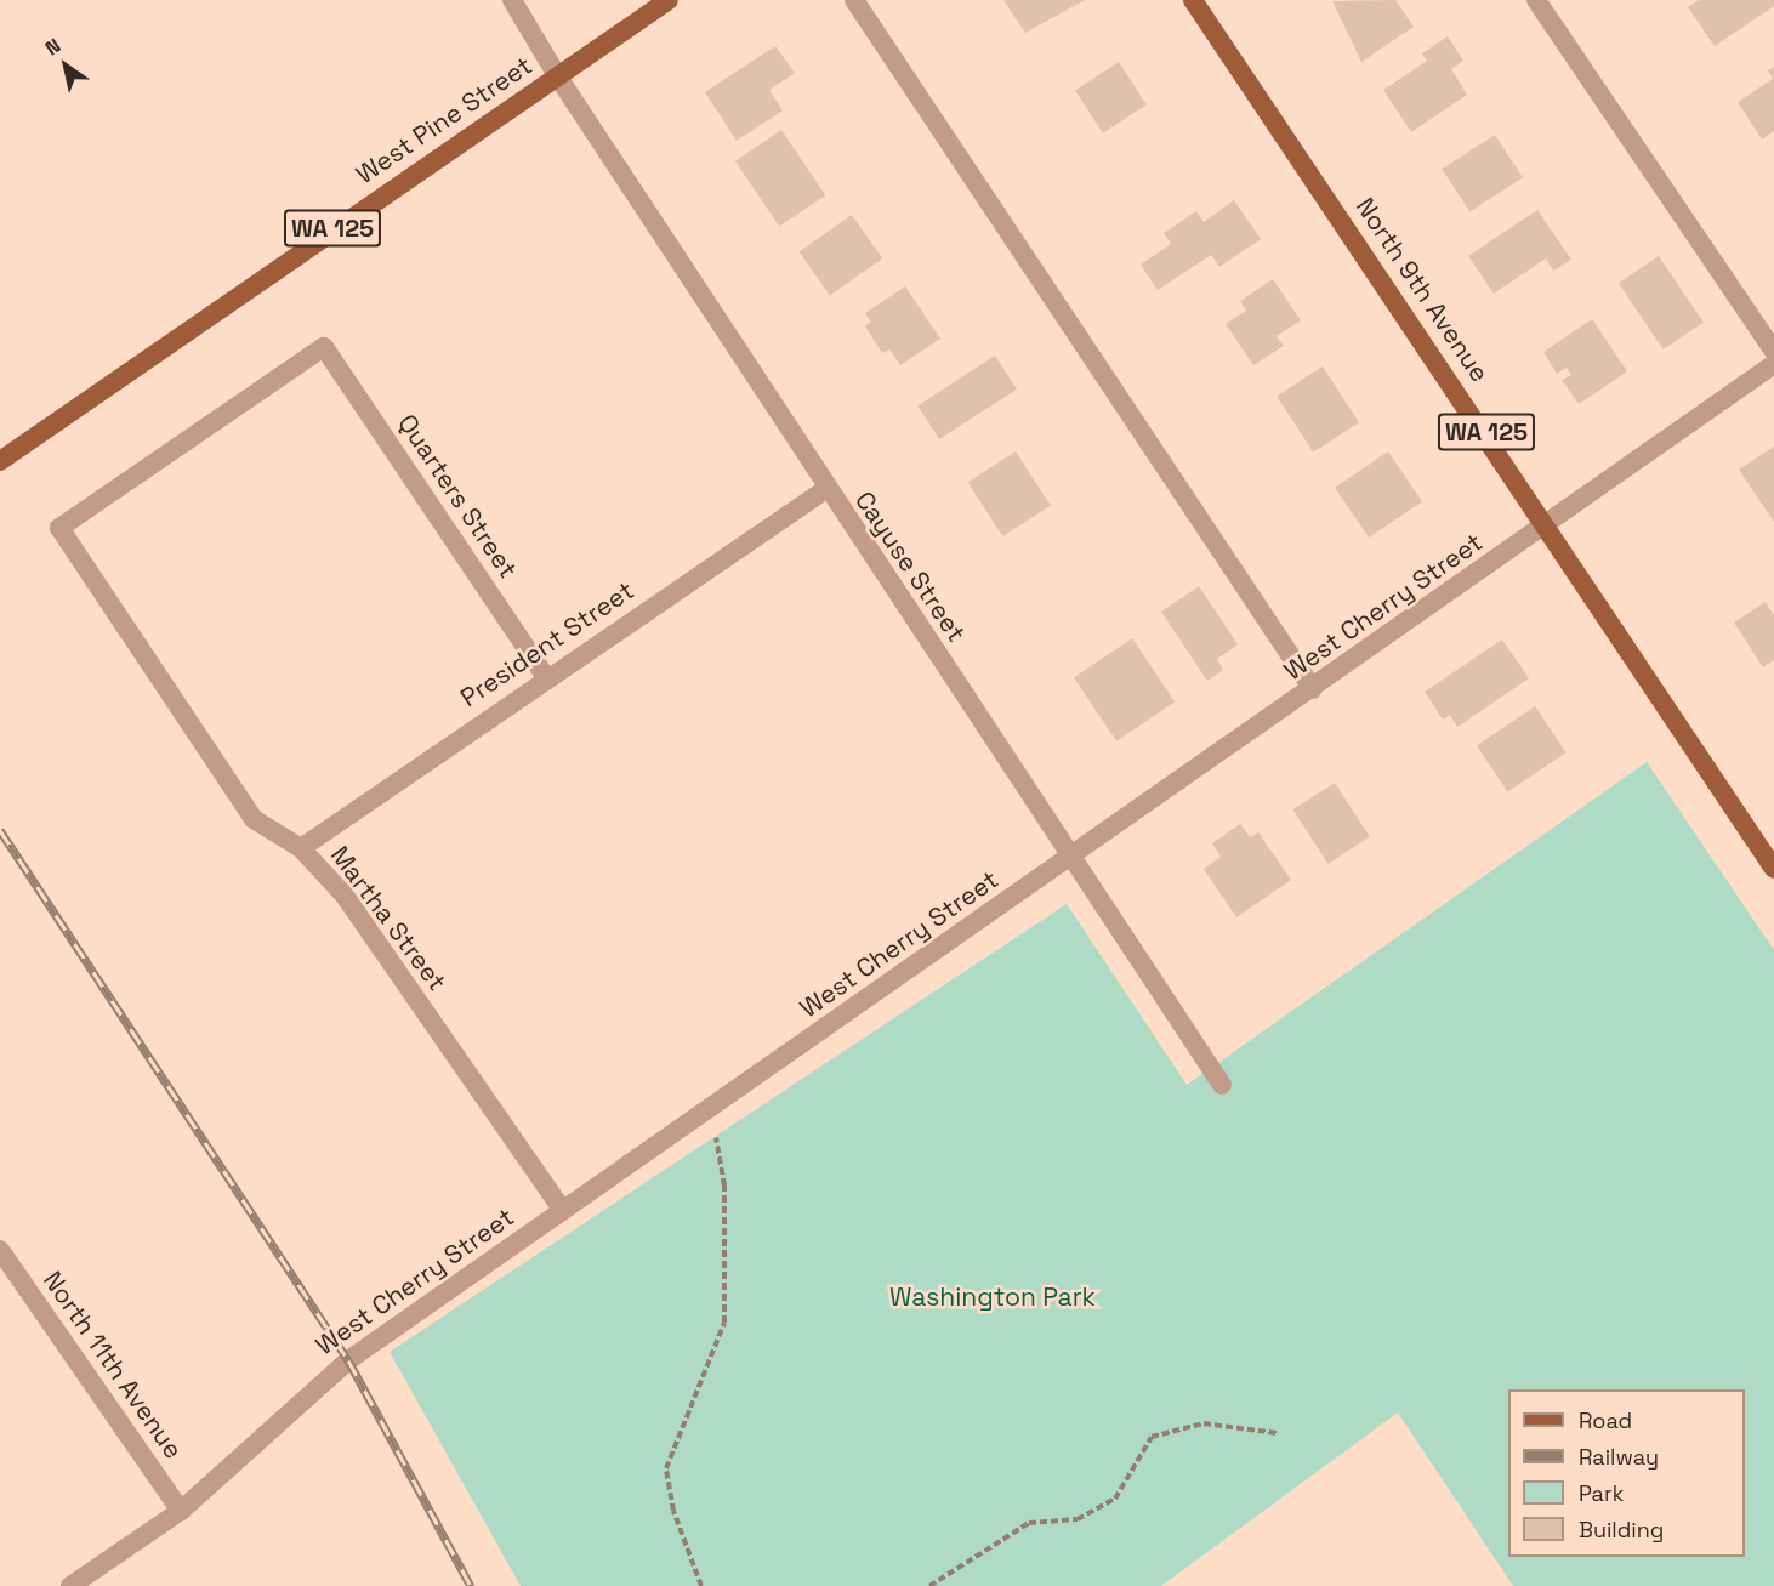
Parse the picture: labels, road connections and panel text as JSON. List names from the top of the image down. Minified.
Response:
{"streets":{"main road":["West Pine Street","WA 125","North 9th Avenue"],"street":["Quarters Street","Cayuse Street","West Cherry Street","President Street","Martha Street","North 11th Avenue"]},"crossings":[["West Pine Street","Cayuse Street"],["North 9th Avenue","West Cherry Street"],["Quarters Street","President Street"],["Quarters Street","Martha Street"],["Cayuse Street","West Cherry Street"],["Cayuse Street","President Street"],["West Cherry Street","Martha Street"],["West Cherry Street","North 11th Avenue"],["President Street","Martha Street"]],"parks":["Washington Park"],"legend":["Road","Railway","Park","Building"],"north":"top left"}
